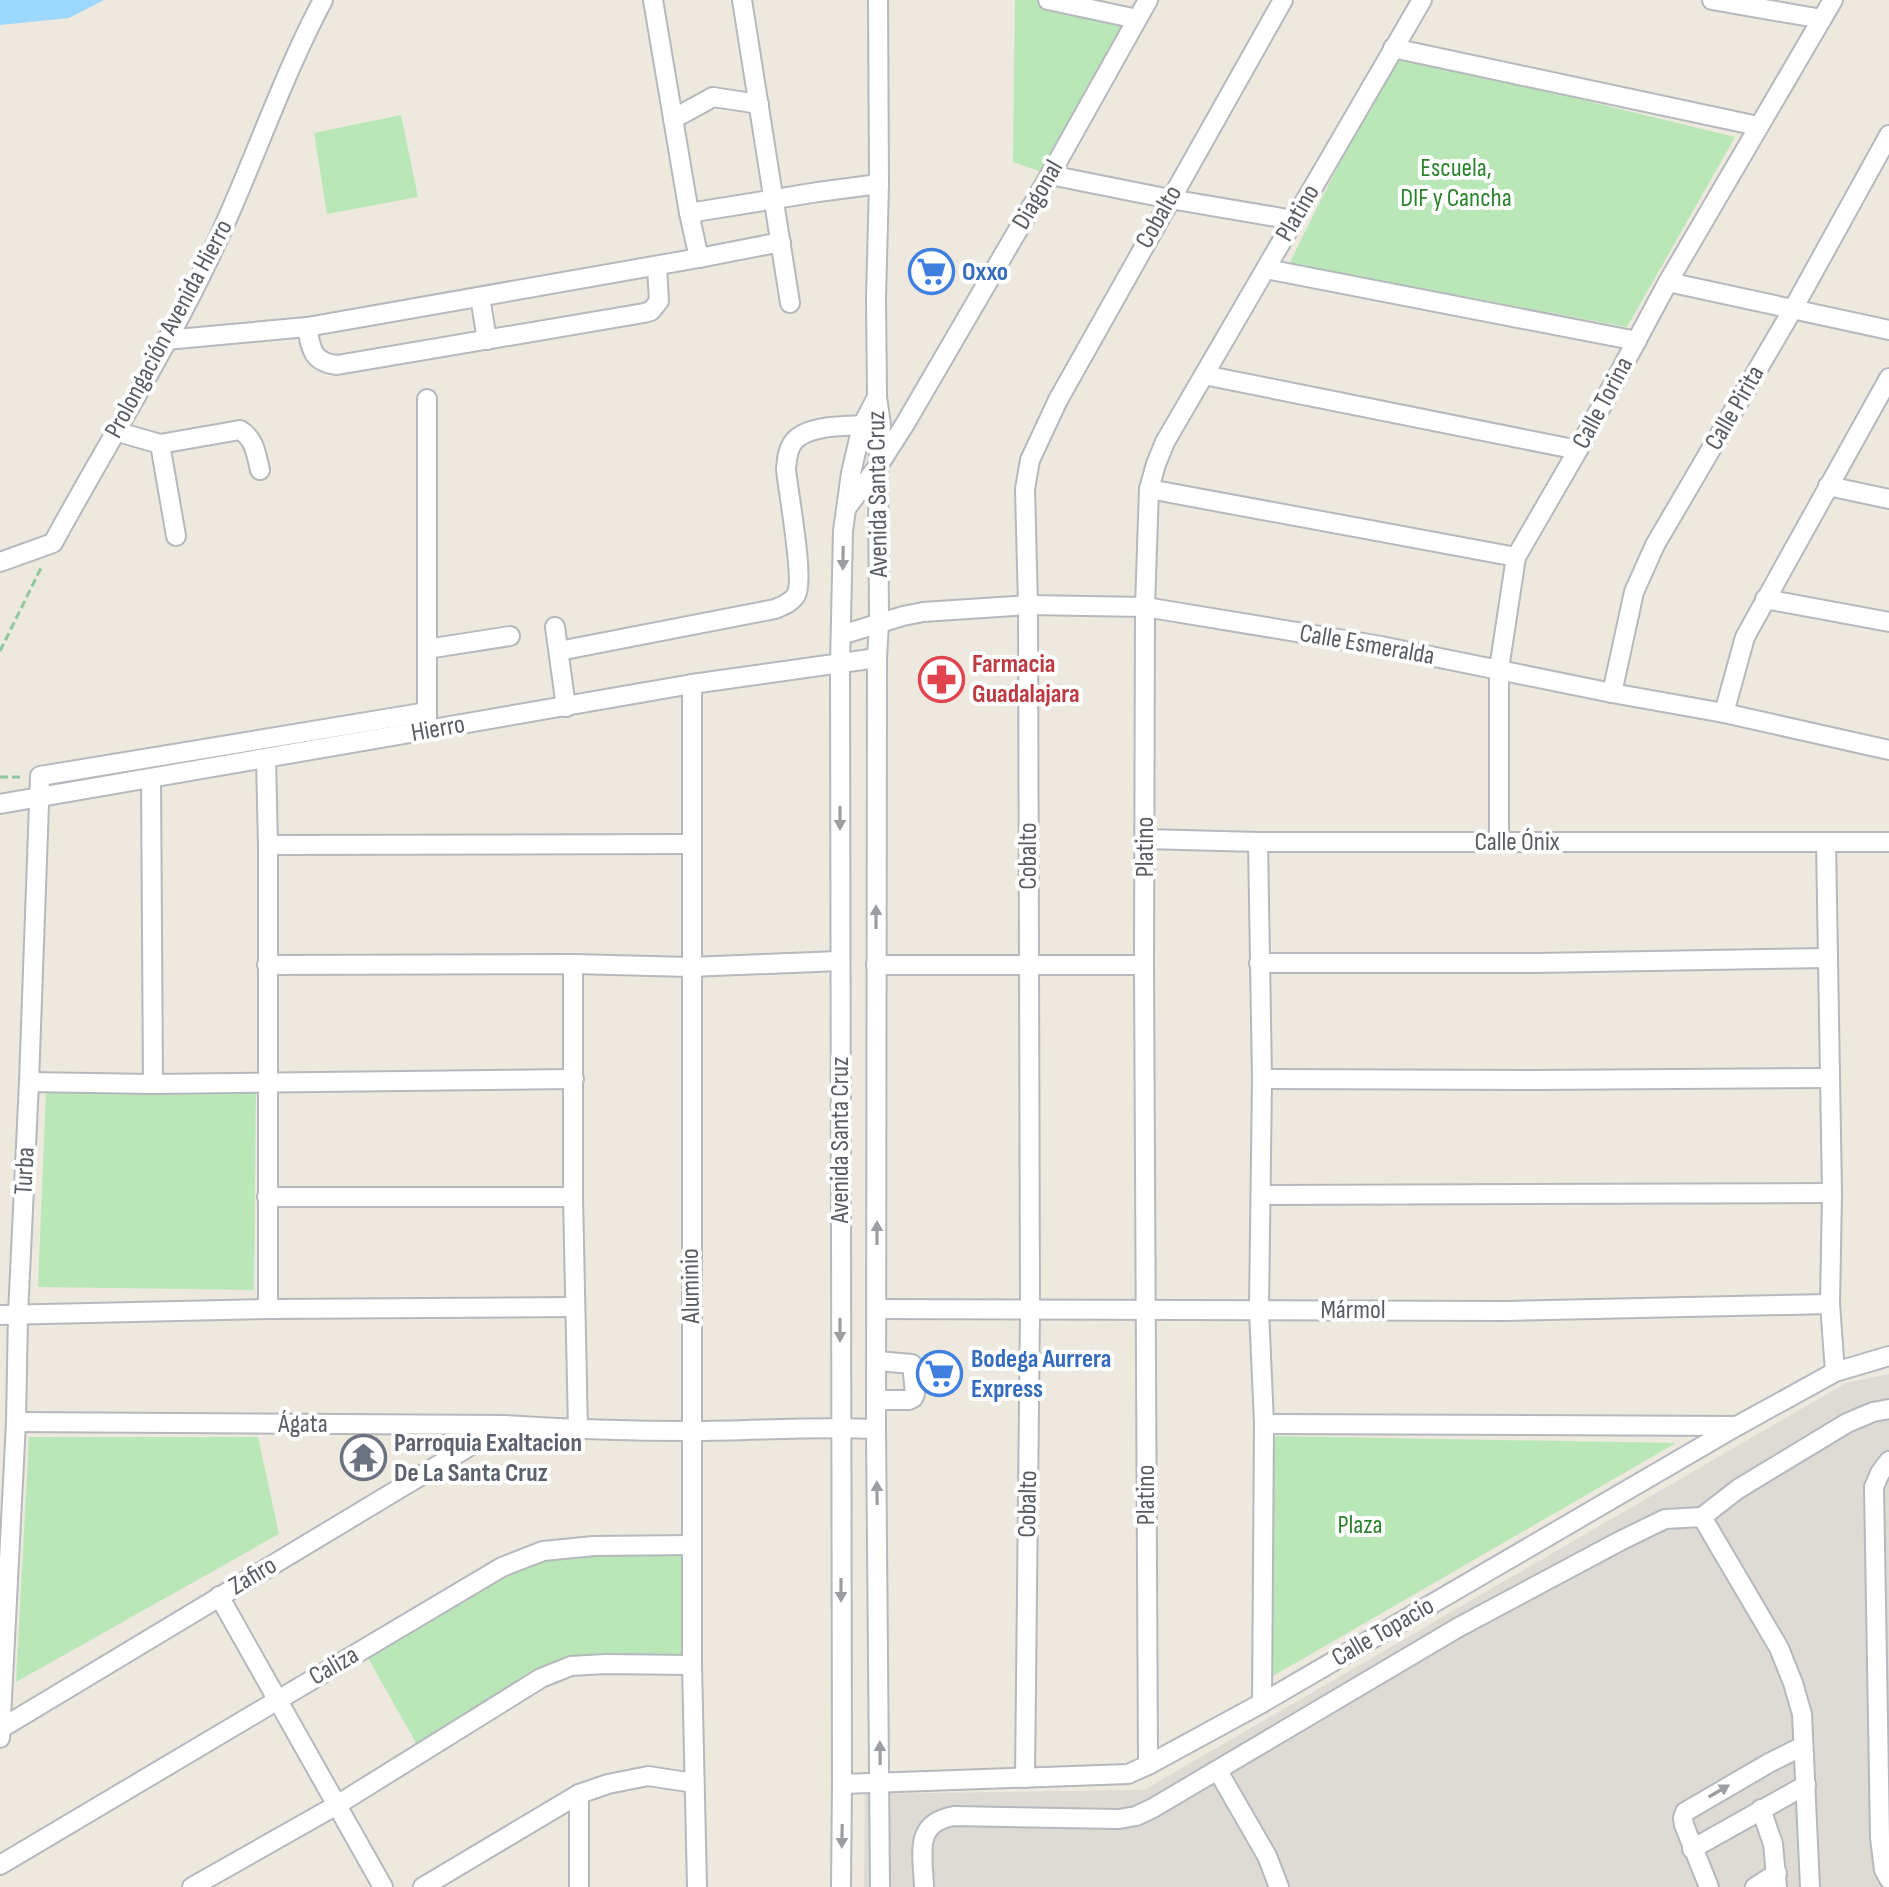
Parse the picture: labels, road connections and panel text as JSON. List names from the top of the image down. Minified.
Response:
{"streets":{"street":["Diagonal","Platino","Cobalto","Prolongación Avenida Hierro","Calle Torina","Calle Pirita","Avenida Santa Cruz","Calle Esmeralda","Hierro","Calle Ónix","Turba","Aluminio","Mármol","Ágata","Zafiro","Calle Topacio","Caliza"]},"crossings":[["Diagonal","Avenida Santa Cruz"],["Platino","Calle Esmeralda"],["Platino","Calle Ónix"],["Platino","Mármol"],["Platino","Calle Topacio"],["Cobalto","Calle Esmeralda"],["Cobalto","Mármol"],["Cobalto","Calle Topacio"],["Calle Torina","Calle Esmeralda"],["Calle Torina","Calle Ónix"],["Calle Pirita","Calle Esmeralda"],["Avenida Santa Cruz","Calle Esmeralda"],["Avenida Santa Cruz","Hierro"],["Avenida Santa Cruz","Mármol"],["Avenida Santa Cruz","Ágata"],["Avenida Santa Cruz","Calle Topacio"],["Hierro","Turba"],["Hierro","Aluminio"],["Turba","Ágata"],["Turba","Zafiro"],["Aluminio","Ágata"],["Aluminio","Caliza"],["Ágata","Zafiro"]],"parks":["Escuela, DIF y Cancha","Plaza"],"places":{"supermarket":["Oxxo","Bodega Aurrera Express"],"pharmacy":["Farmacia Guadalajara"],"temple":["Parroquia Exaltacion De La Santa Cruz"]}}
